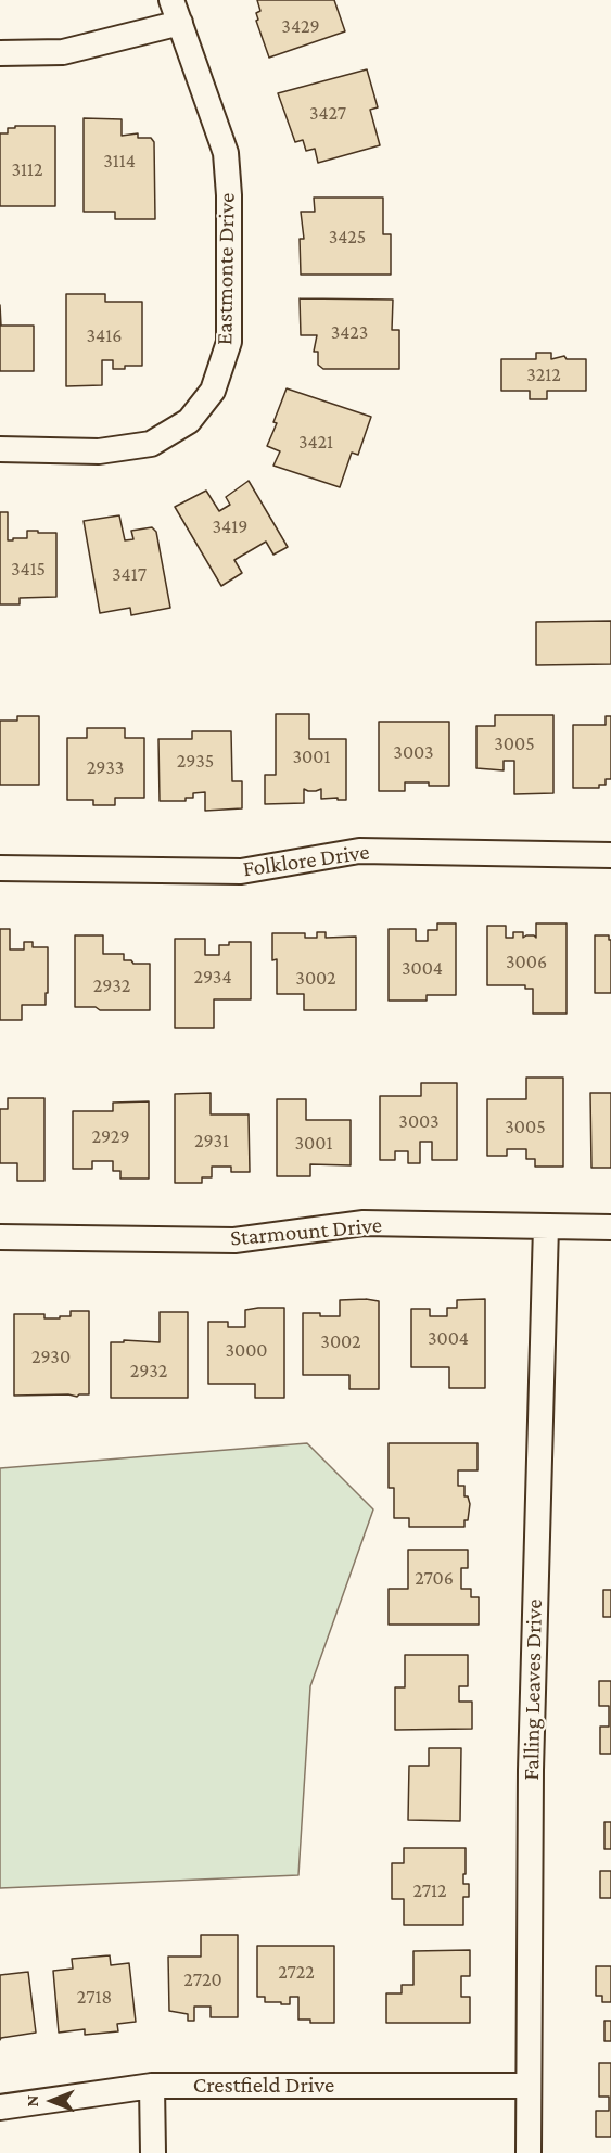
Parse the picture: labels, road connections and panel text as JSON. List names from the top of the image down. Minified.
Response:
{"streets":{"street":["Eastmonte Drive","Folklore Drive","Starmount Drive","Falling Leaves Drive","Crestfield Drive"]},"crossings":[["Starmount Drive","Falling Leaves Drive"],["Falling Leaves Drive","Crestfield Drive"]],"house_numbers":["3429","3427","3114","3112","3425","3423","3416","3212","3421","3419","3415","3417","3005","3003","3001","2935","2933","3006","3004","2934","3002","2932","3003","3005","2929","2931","3001","3004","3002","3000","2930","2932","2706","2712","2722","2720","2718"],"north":"left"}
